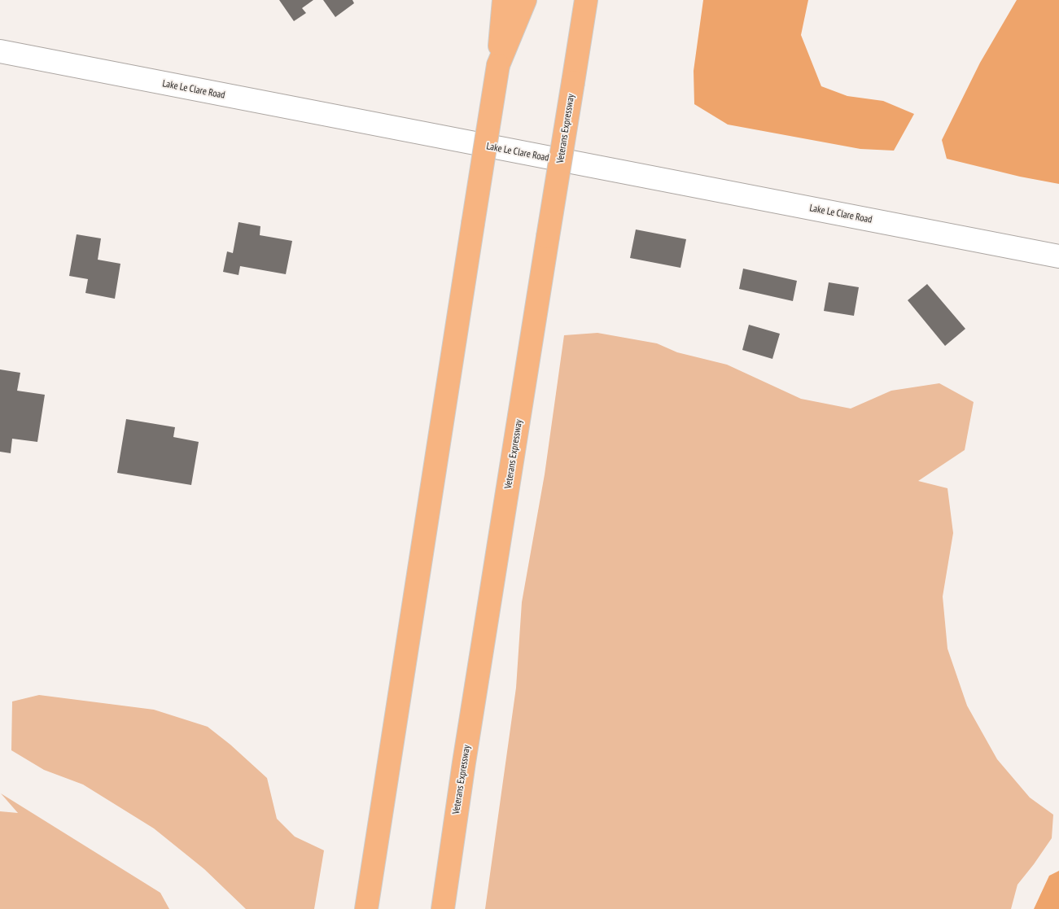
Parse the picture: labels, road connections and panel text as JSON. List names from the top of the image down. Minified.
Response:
{"streets":{"highway":["Veterans Expressway"],"street":["Lake Le Clare Road"]}}
